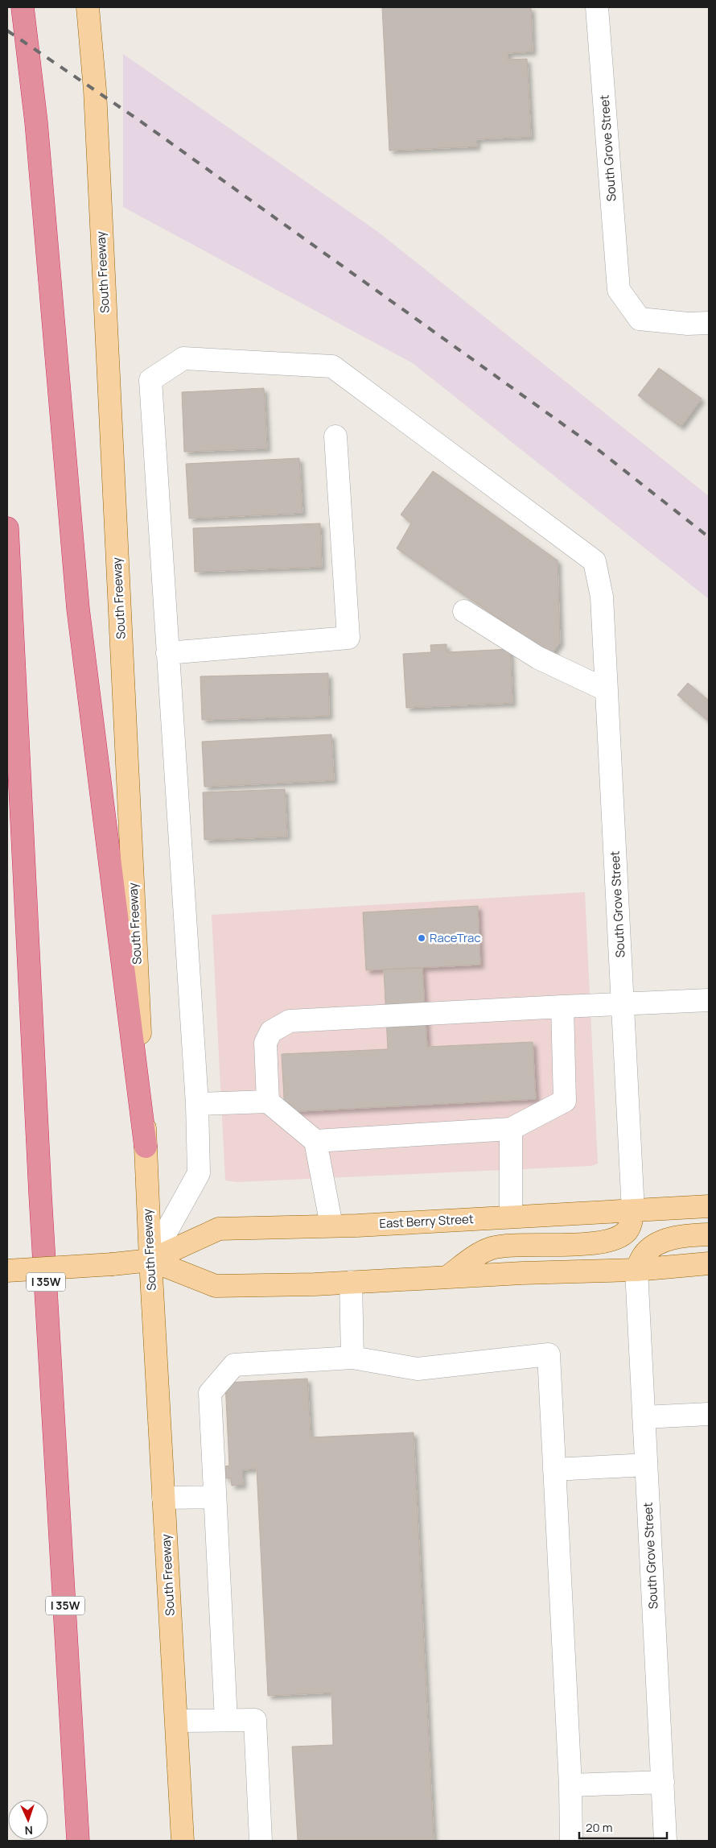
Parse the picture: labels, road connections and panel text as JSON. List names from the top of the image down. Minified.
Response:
{"streets":{"highway":["I 35W"],"main road":["South Freeway","East Berry Street"],"street":["South Grove Street"]},"crossings":[["South Grove Street","East Berry Street"],["South Freeway","East Berry Street"]],"places":["RaceTrac"],"scale_bar":"20 m","north":"bottom"}
